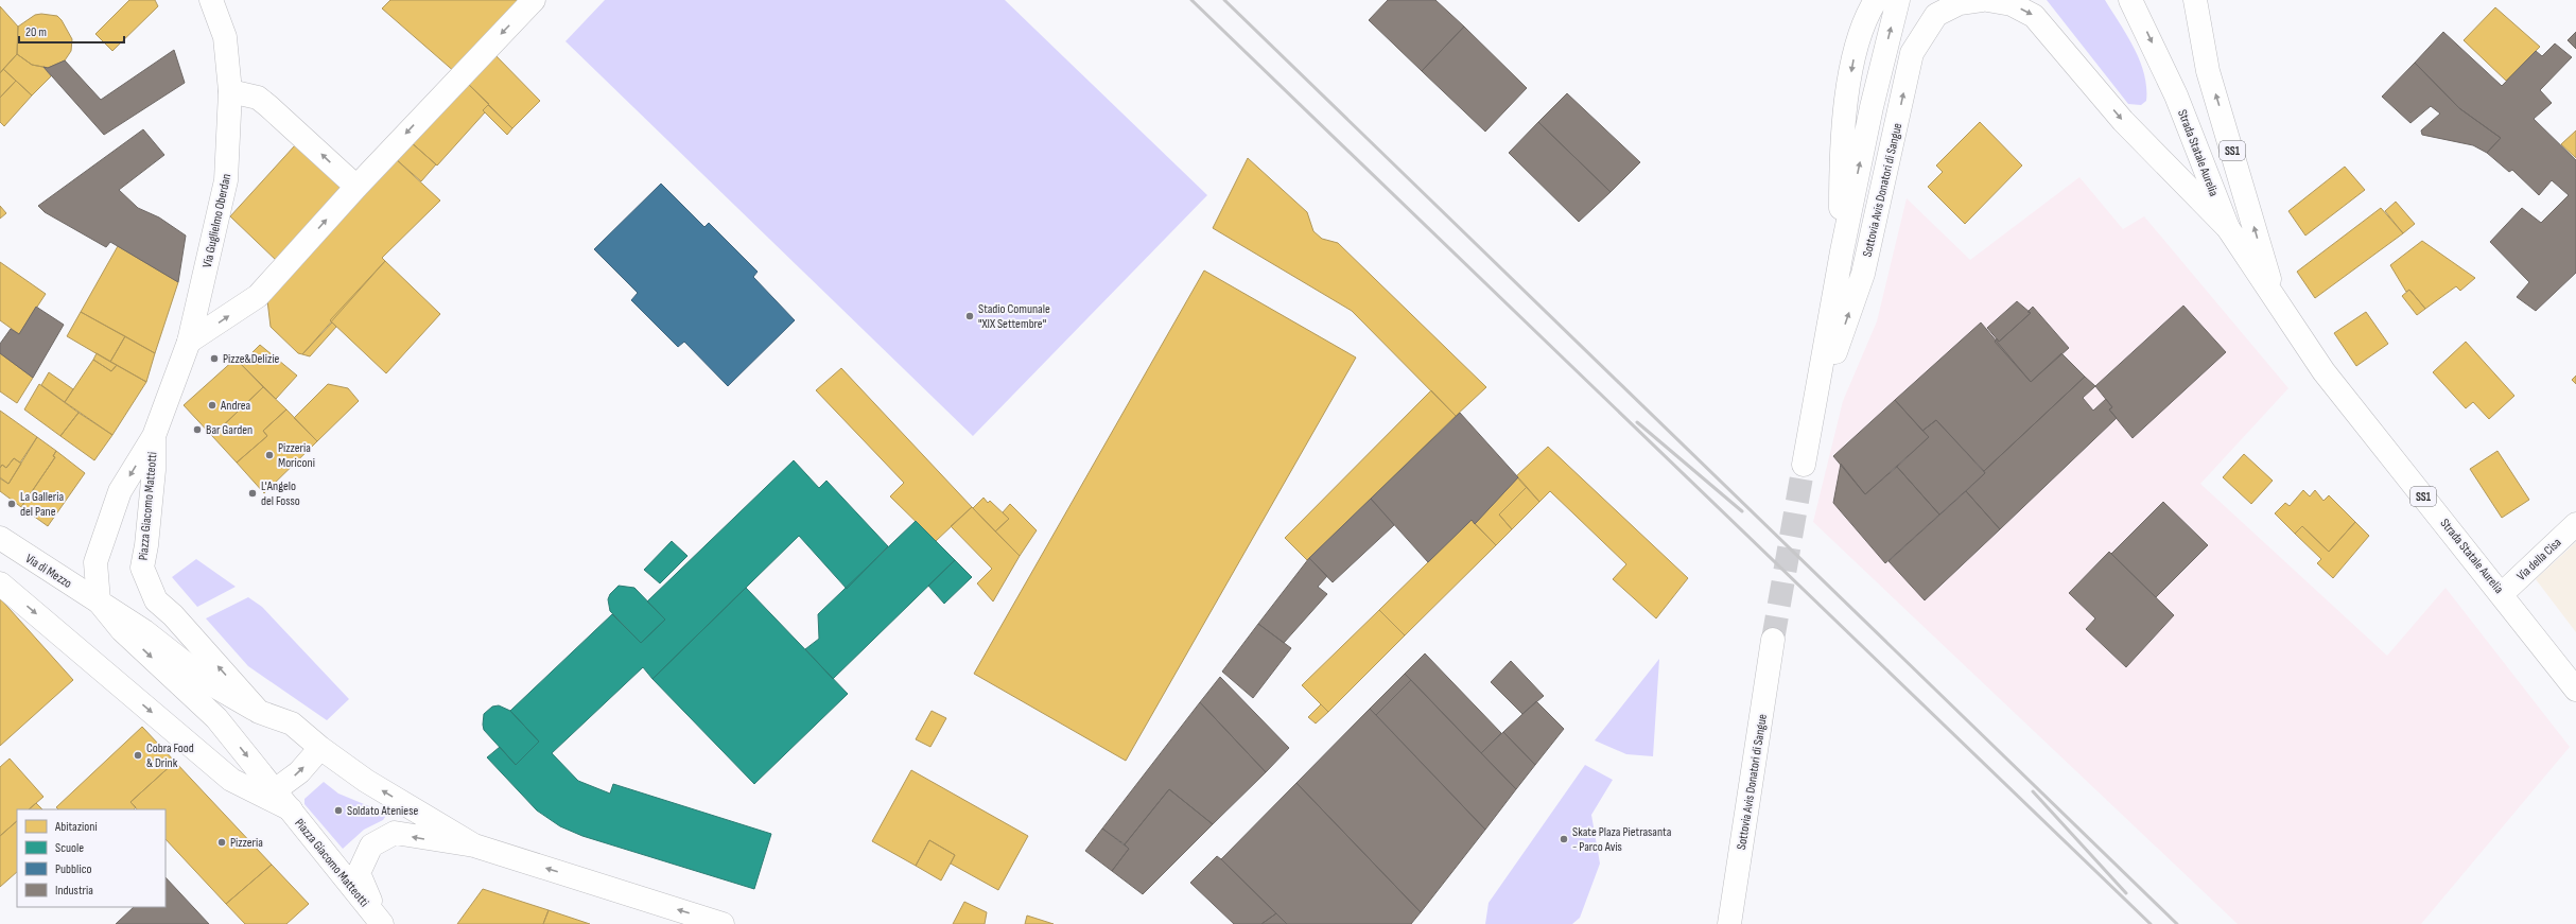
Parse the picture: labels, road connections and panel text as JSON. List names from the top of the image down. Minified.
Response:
{"streets":{"main road":["SS1","Strada Statale Aurelia","Sottovia Avis Donatori di Sangue","Via Guglielmo Oberdan","Piazza Giacomo Matteotti","Via della Cisa","Via di Mezzo"]},"crossings":[["Strada Statale Aurelia","Via della Cisa"],["Via Guglielmo Oberdan","Piazza Giacomo Matteotti"],["Piazza Giacomo Matteotti","Via di Mezzo"]],"places":["Stadio Comunale \"XIX Settembre\"","Pizze&Delizie","Andrea","Bar Garden","Pizzeria Moriconi","L'Angelo del Fosso","La Galleria del Pane","Cobra Food & Drink","Soldato Ateniese","Skate Plaza Pietrasanta - Parco Avis","Pizzeria"],"legend":["Abitazioni","Scuole","Pubblico","Industria"],"scale_bar":"20 m"}
